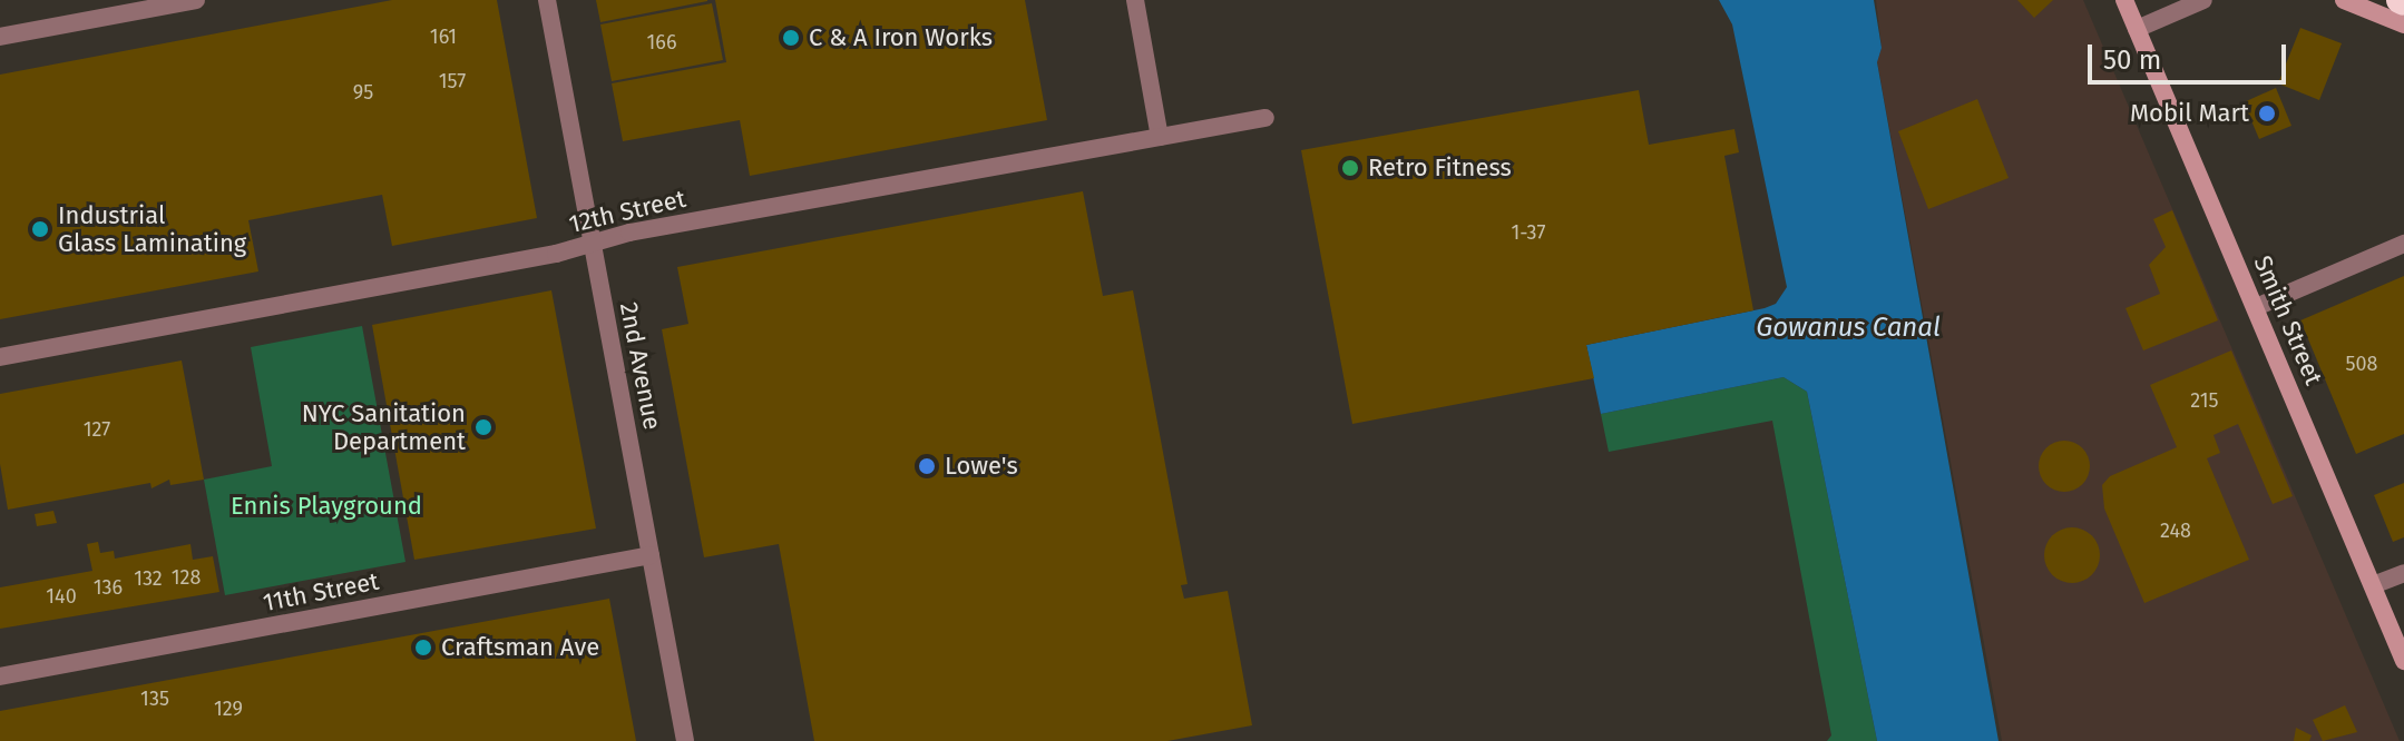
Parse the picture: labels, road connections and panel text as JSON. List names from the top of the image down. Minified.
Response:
{"streets":{"street":["12th Street","Smith Street","2nd Avenue","11th Street"]},"crossings":[["12th Street","2nd Avenue"],["2nd Avenue","11th Street"]],"water":["Gowanus Canal"],"parks":["Ennis Playground"],"places":["C & A Iron Works","Mobil Mart","Retro Fitness","Industrial Glass Laminating","NYC Sanitation Department","Lowe's","Craftsman Ave"],"house_numbers":["161","166","157","95","1-37","508","215","127","248","128","132","136","140","135","129"],"scale_bar":"50 m"}
